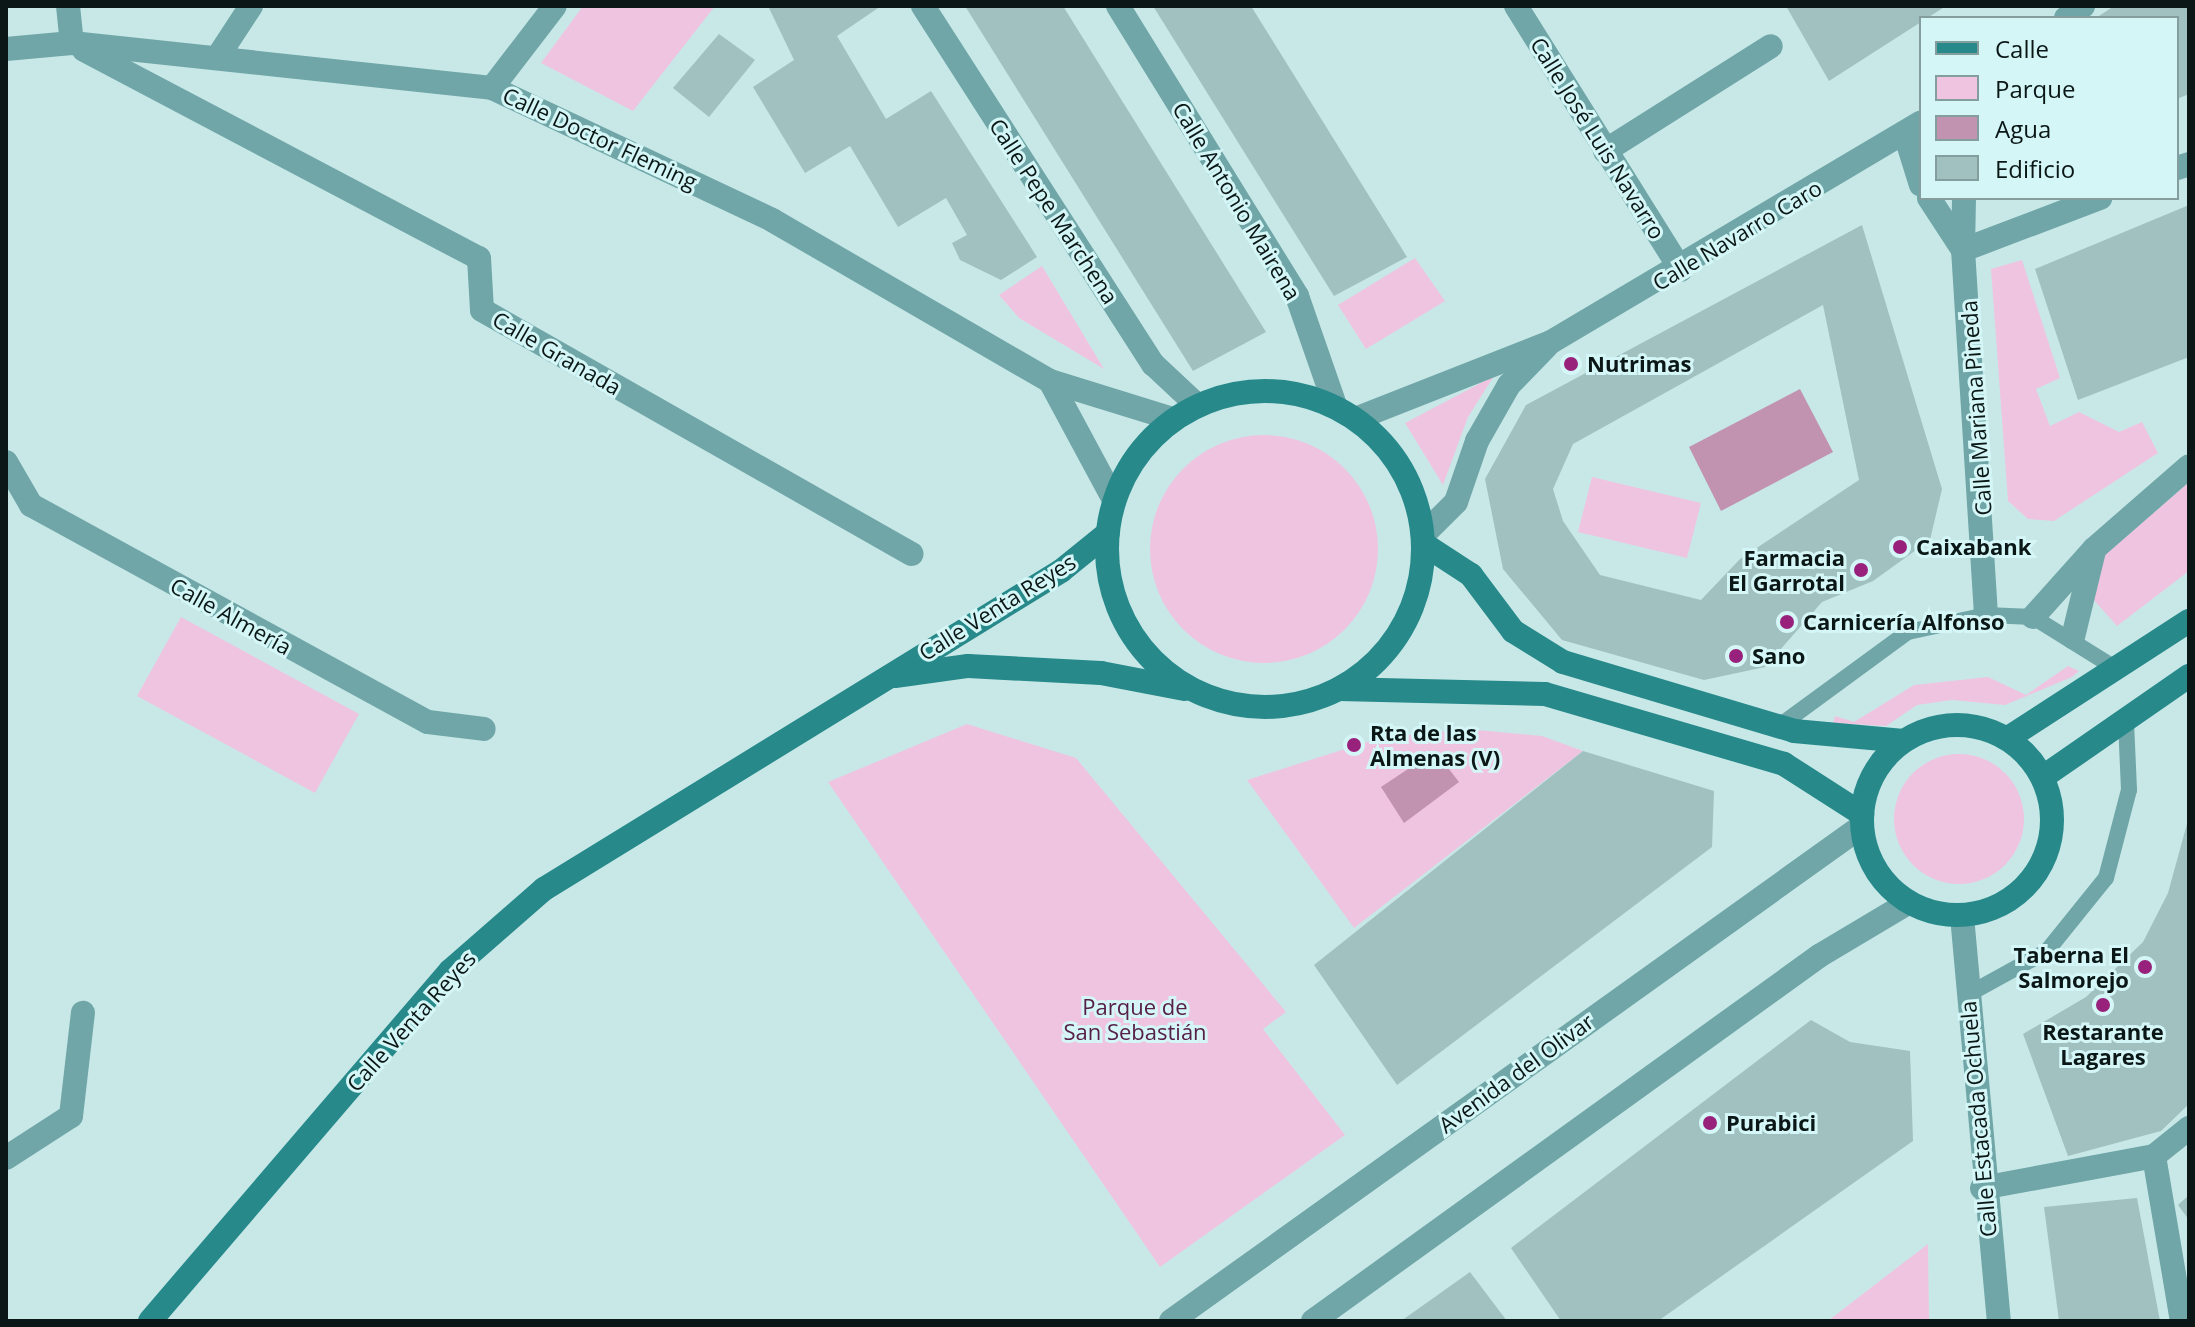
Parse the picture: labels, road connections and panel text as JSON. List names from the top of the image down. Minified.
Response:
{"streets":{"main road":["Calle Venta Reyes"],"street":["Calle Doctor Fleming","Calle José Luis Navarro","Calle Antonio Mairena","Calle Pepe Marchena","Calle Navarro Caro","Calle Granada","Calle Mariana Pineda","Calle Almería","Avenida del Olivar","Calle Estacada Ochuela"]},"crossings":[["Calle Doctor Fleming","Calle Granada"],["Calle José Luis Navarro","Calle Navarro Caro"],["Avenida del Olivar","Calle Estacada Ochuela"]],"parks":["Parque de San Sebastián"],"places":["Nutrimas","Caixabank","Farmacia El Garrotal","Carnicería Alfonso","Sano","Rta de las Almenas (V)","Taberna El Salmorejo","Restarante Lagares","Purabici"],"legend":["Calle","Parque","Agua","Edificio"]}
